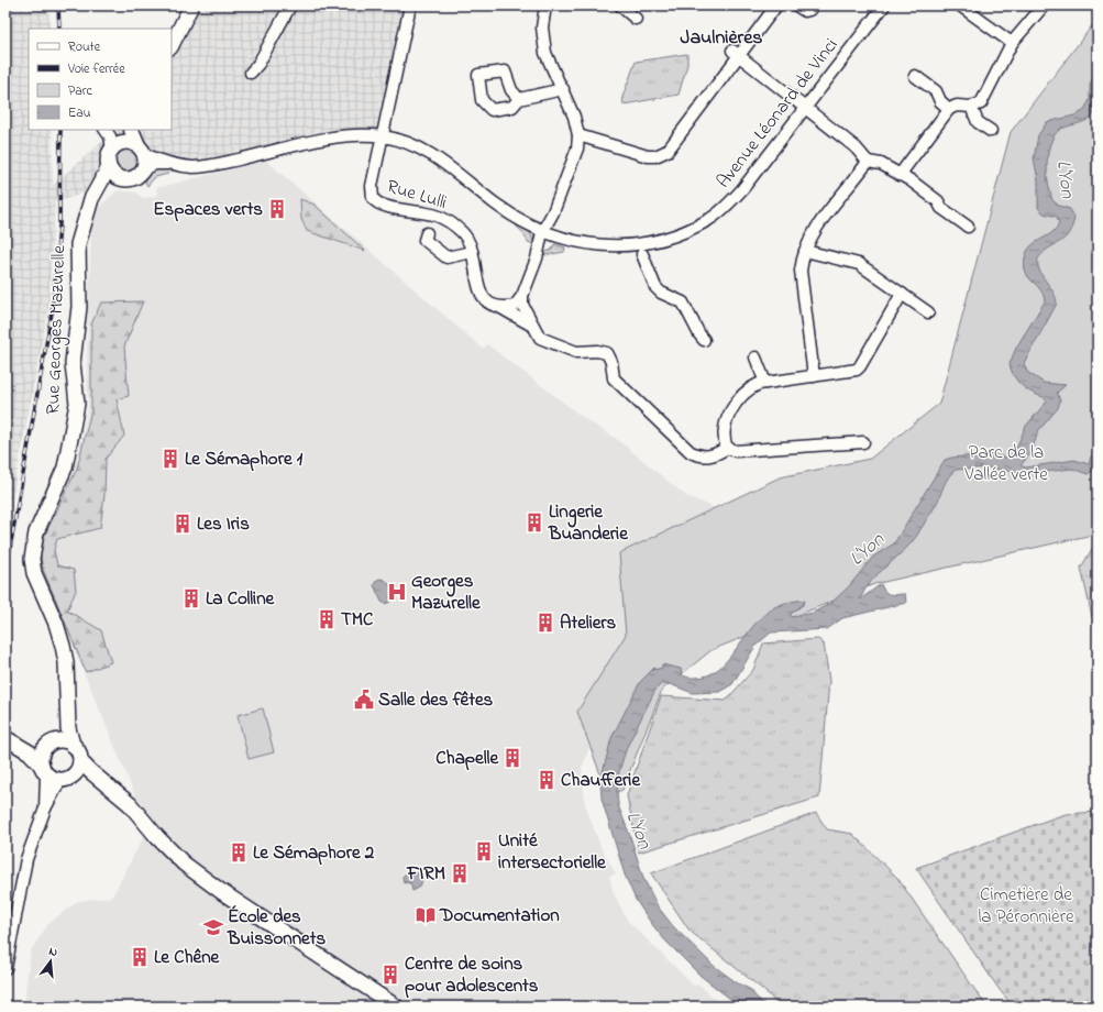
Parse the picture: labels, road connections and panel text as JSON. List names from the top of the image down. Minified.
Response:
{"streets":{"main road":["Rue Georges Mazurelle"],"street":["Avenue Léonard de Vinci","Rue Lulli"]},"crossings":[["Avenue Léonard de Vinci","Rue Lulli"],["Avenue Léonard de Vinci","Rue Georges Mazurelle"]],"districts":["Jaulnières"],"water":["L'Yon"],"parks":["Parc de la Vallée verte","Cimetière de la Péronnière"],"places":{"building":["Espaces verts","Le Sémaphore 1","Lingerie Buanderie","Les Iris","La Colline","TMC","Ateliers","Chapelle","Chaufferie","Unité intersectorielle","Le Sémaphore 2","FIRM","Le Chêne","Centre de soins pour adolescents"],"hospital":["Georges Mazurelle"],"public building":["Salle des fêtes"],"library":["Documentation"],"school or university":["École des Buissonnets"]},"legend":["Route","Voie ferrée","Parc","Eau"],"north":"top"}
